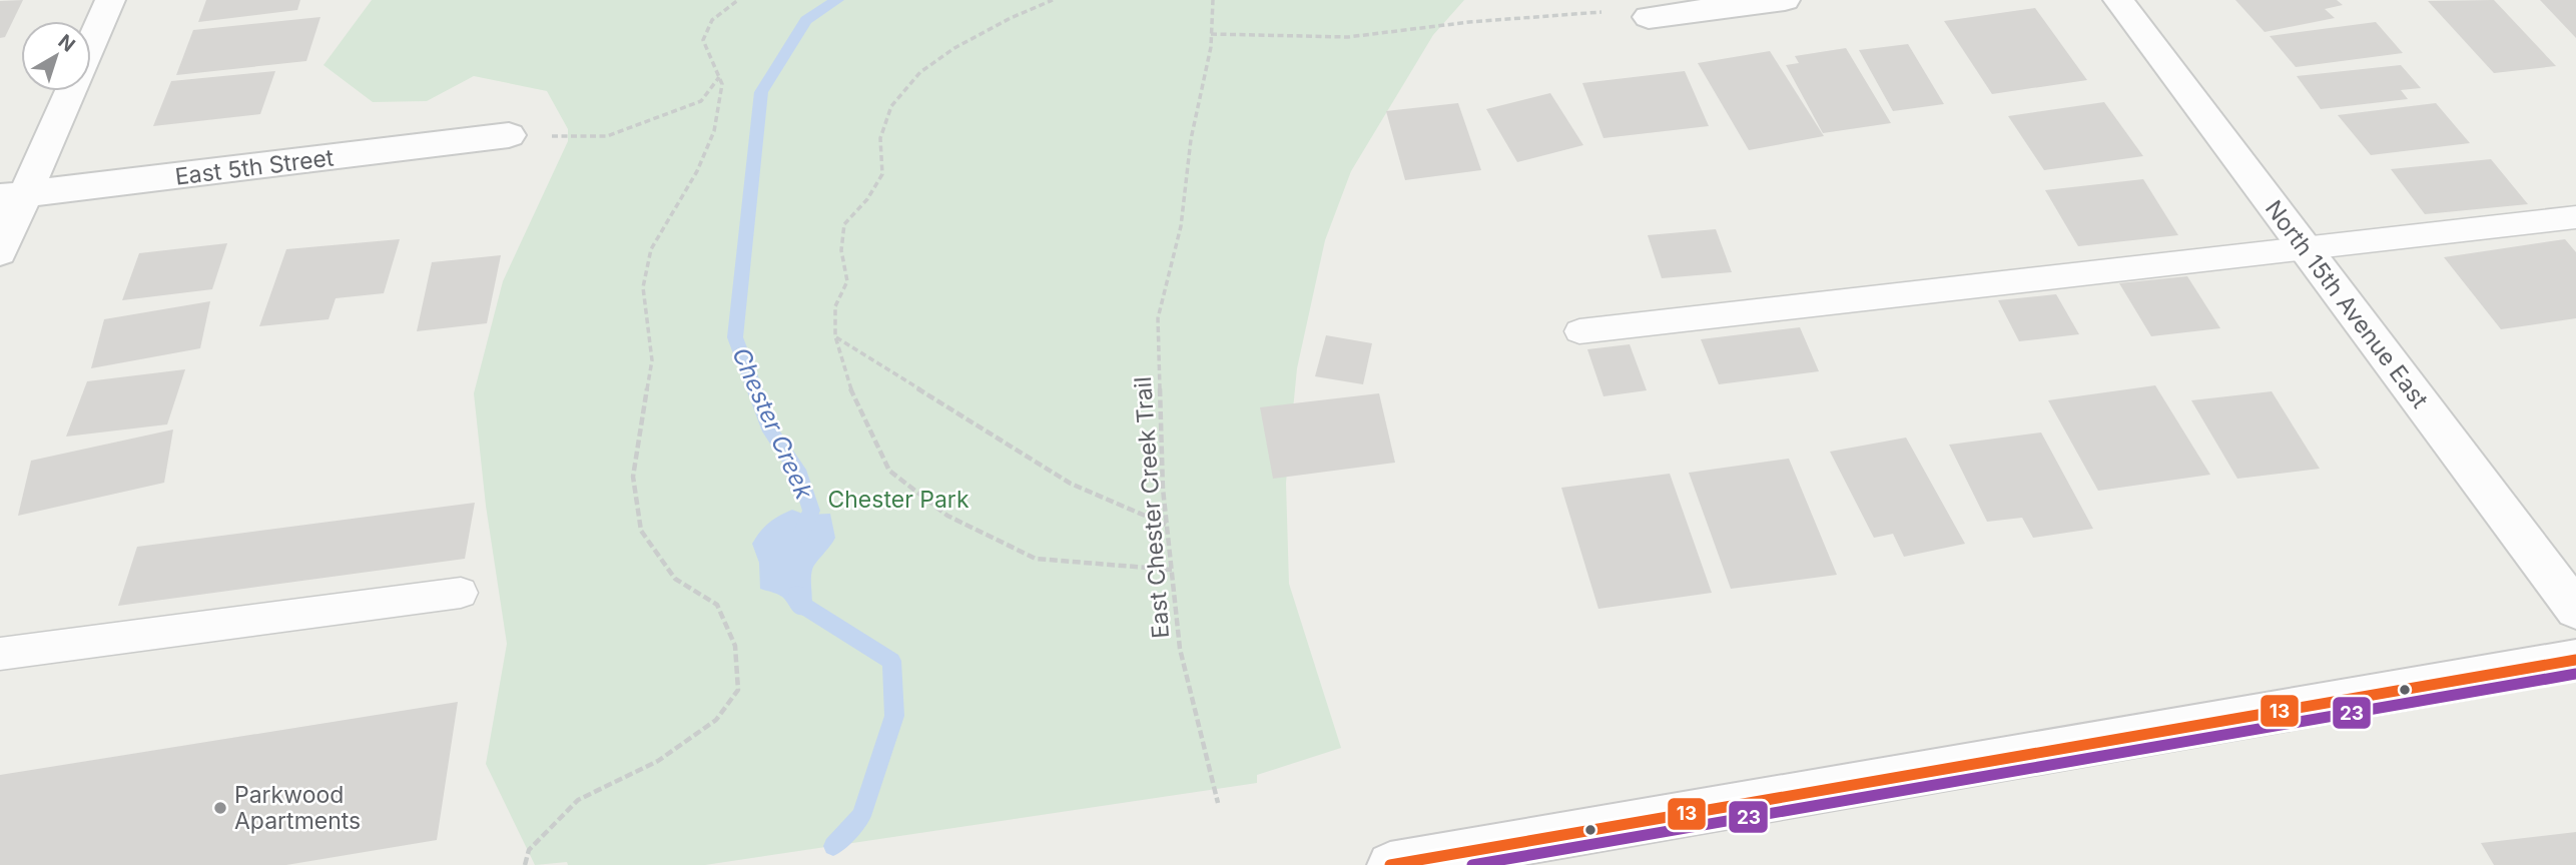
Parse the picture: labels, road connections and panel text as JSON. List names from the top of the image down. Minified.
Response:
{"streets":{"street":["East 5th Street","North 15th Avenue East"],"path":["East Chester Creek Trail"]},"water":["Chester Creek"],"parks":["Chester Park"],"places":["Parkwood Apartments"],"lines":["transit line 13","transit line 23"],"north":"top right"}
